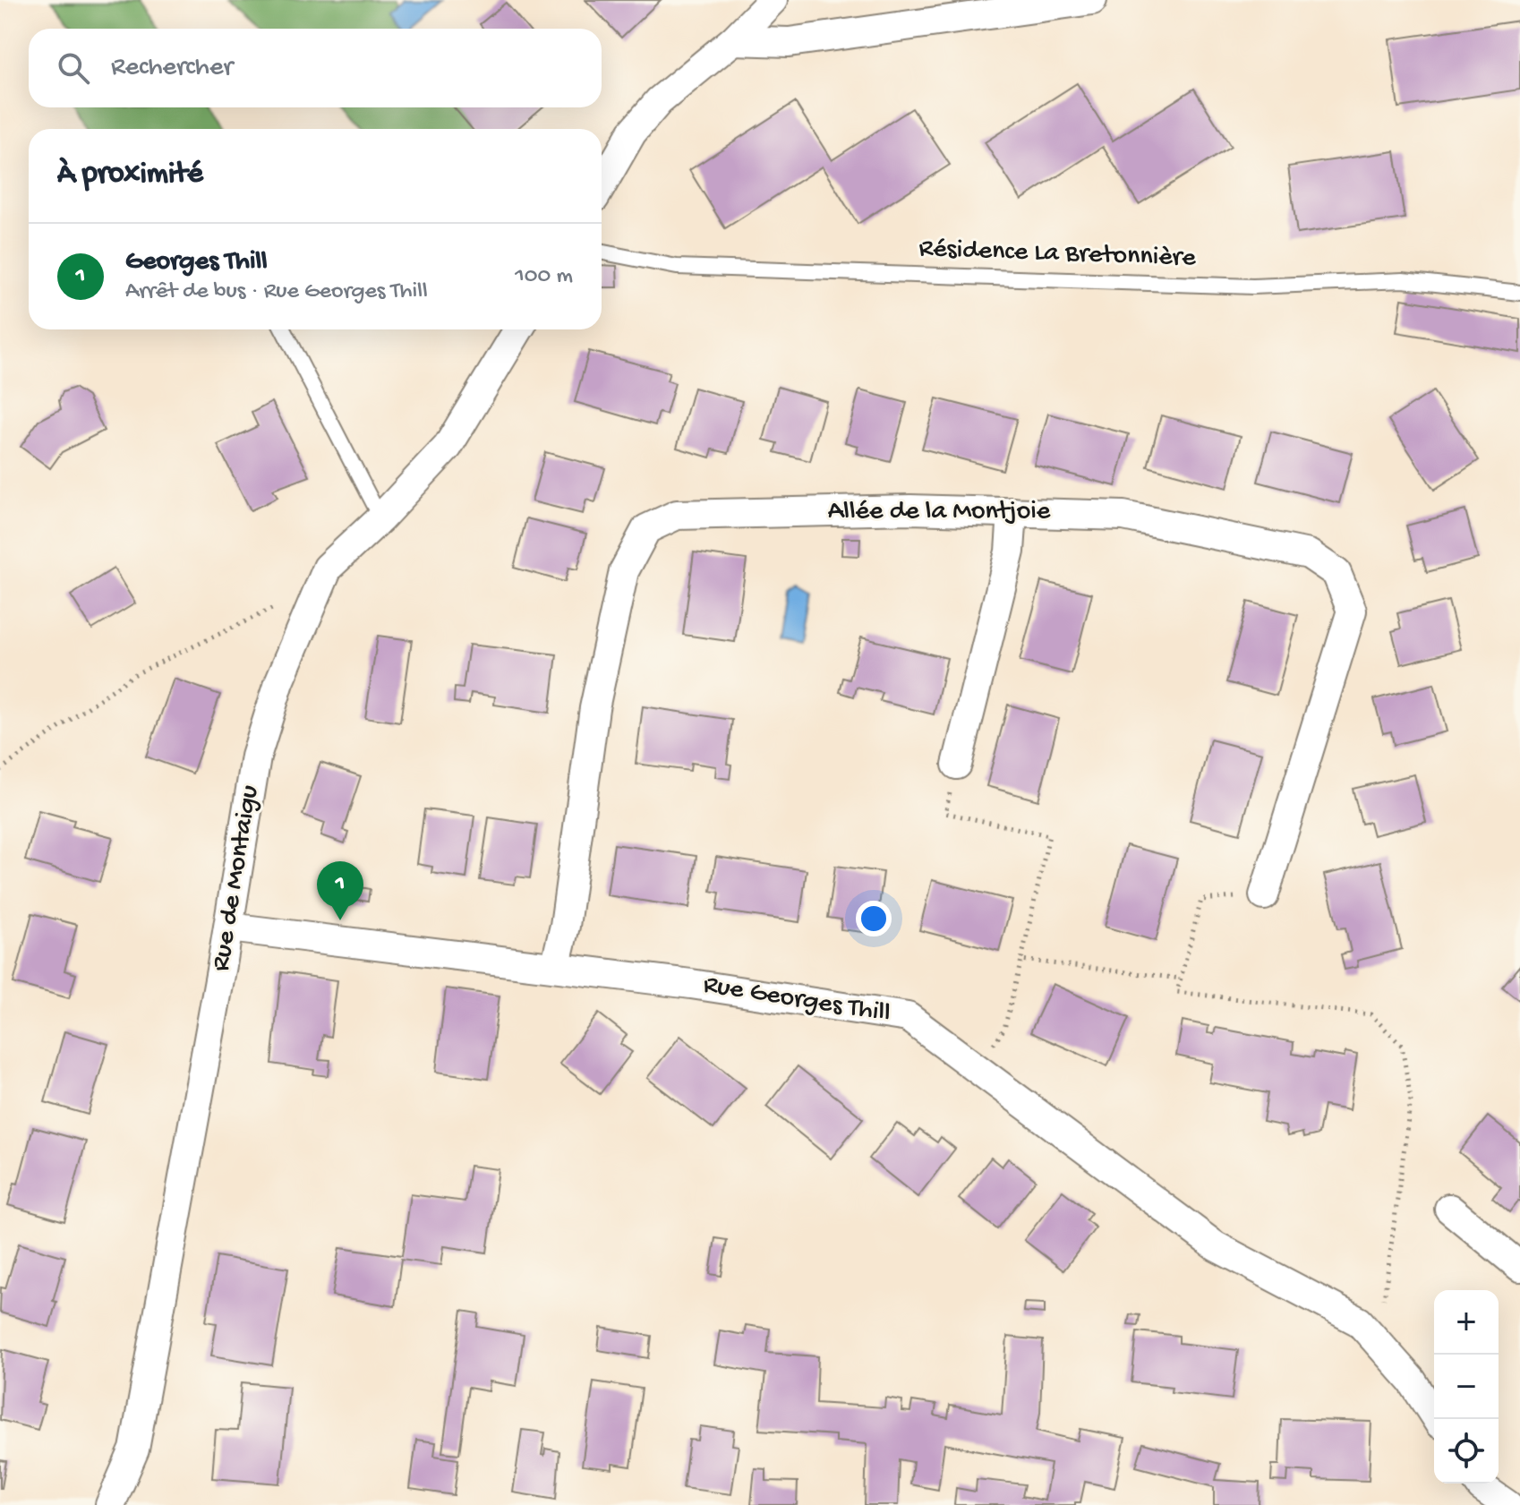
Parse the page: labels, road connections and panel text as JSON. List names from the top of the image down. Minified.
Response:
{"streets":{"street":["Allée de la Montjoie","Rue de Montaigu","Rue Georges Thill"],"lane":["Résidence La Bretonnière"]},"crossings":[["Allée de la Montjoie","Rue Georges Thill"],["Rue de Montaigu","Rue Georges Thill"]],"page":{"search":"Rechercher","heading":"À proximité","list":[{"mark":"1","name":"Georges Thill","note":"Arrêt de bus · Rue Georges Thill","value":"100 m"}],"pins":"1","map_buttons":["+","−"]}}
